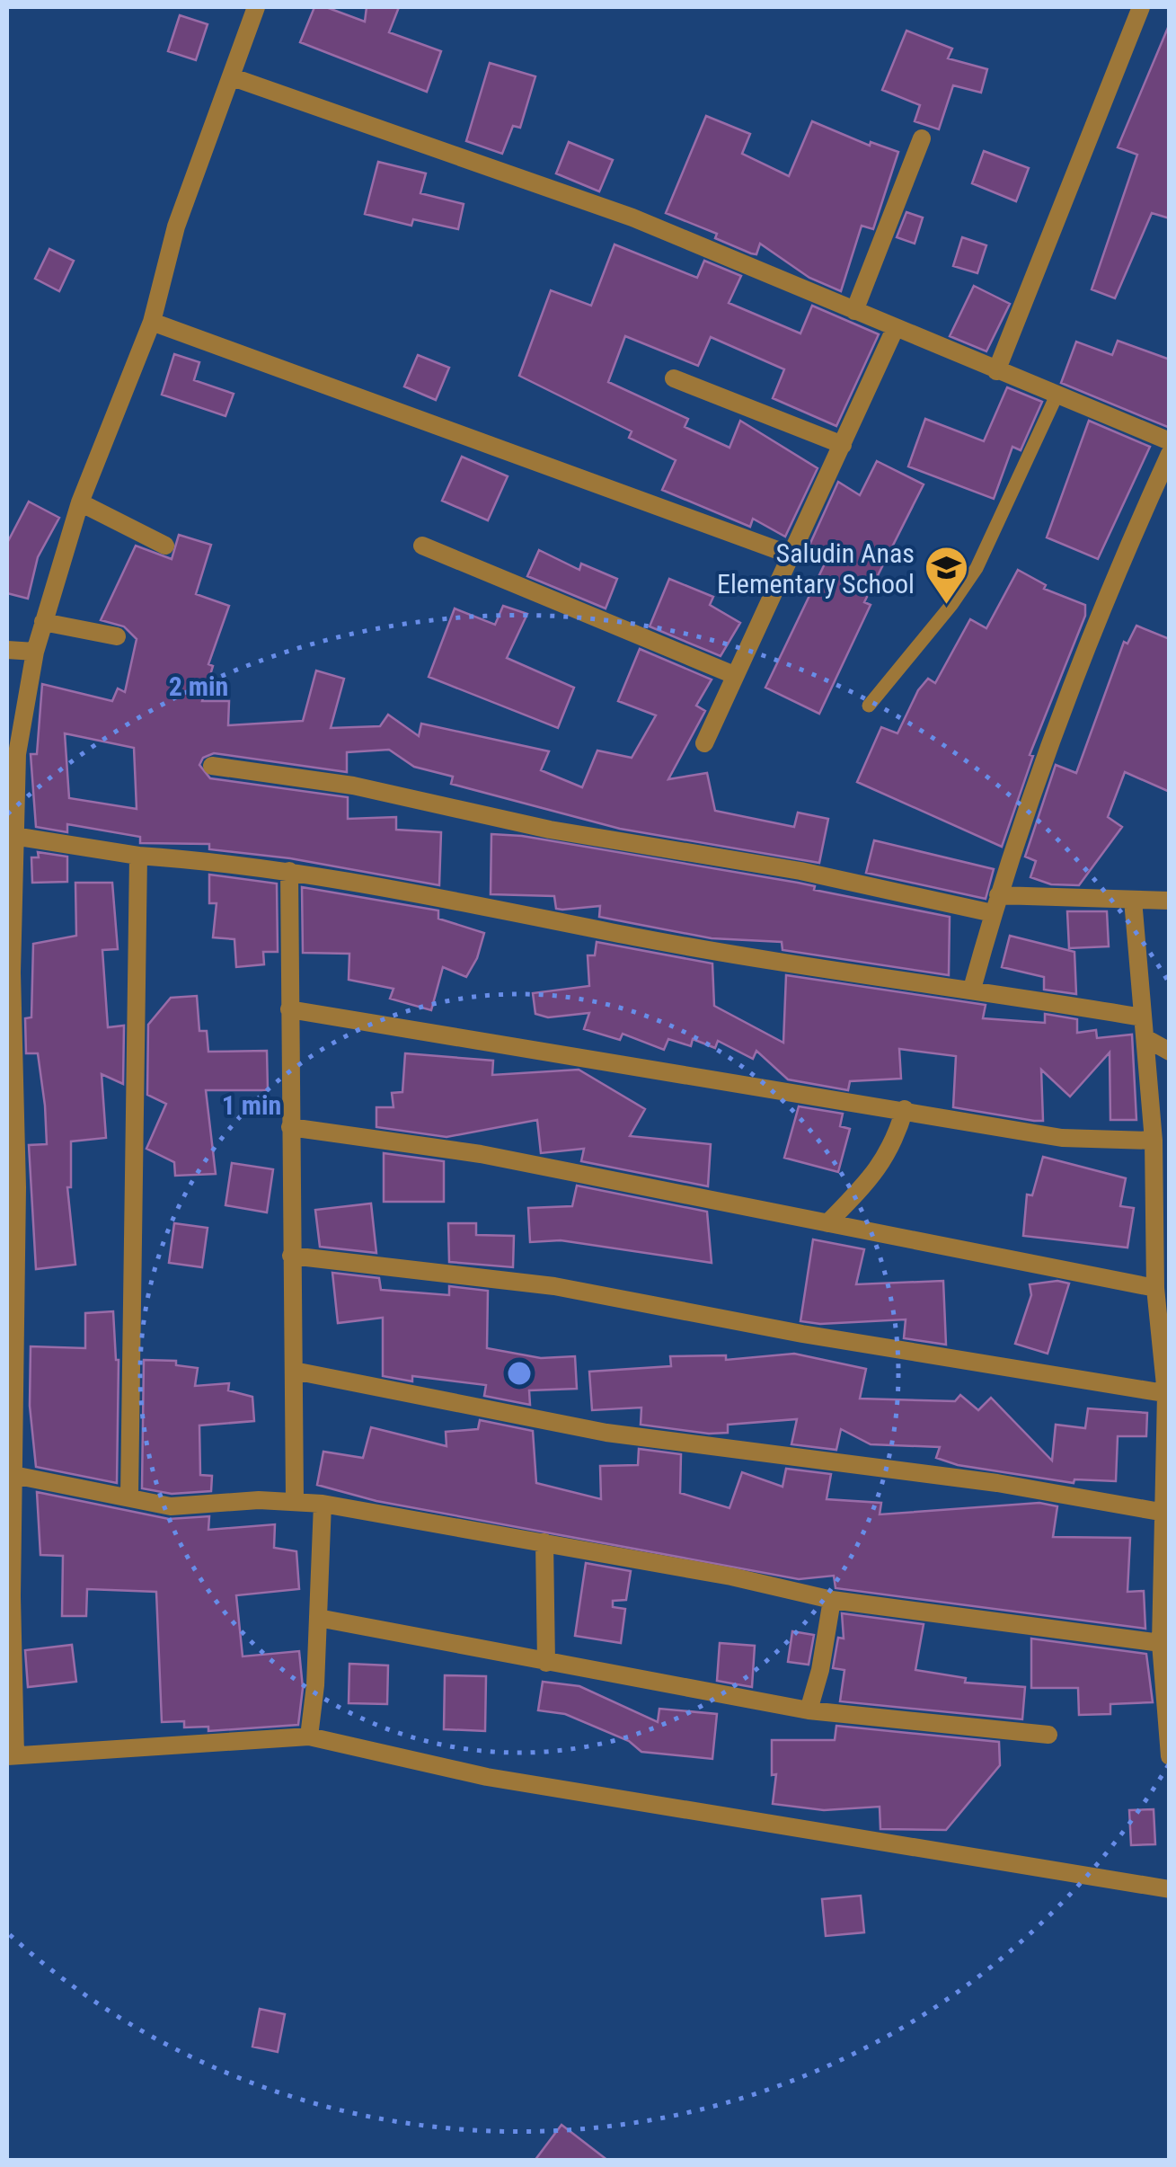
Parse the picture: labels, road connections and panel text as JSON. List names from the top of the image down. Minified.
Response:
{"places":{"school or university":["Saludin Anas Elementary School"]},"rings":["2 min","1 min"]}
